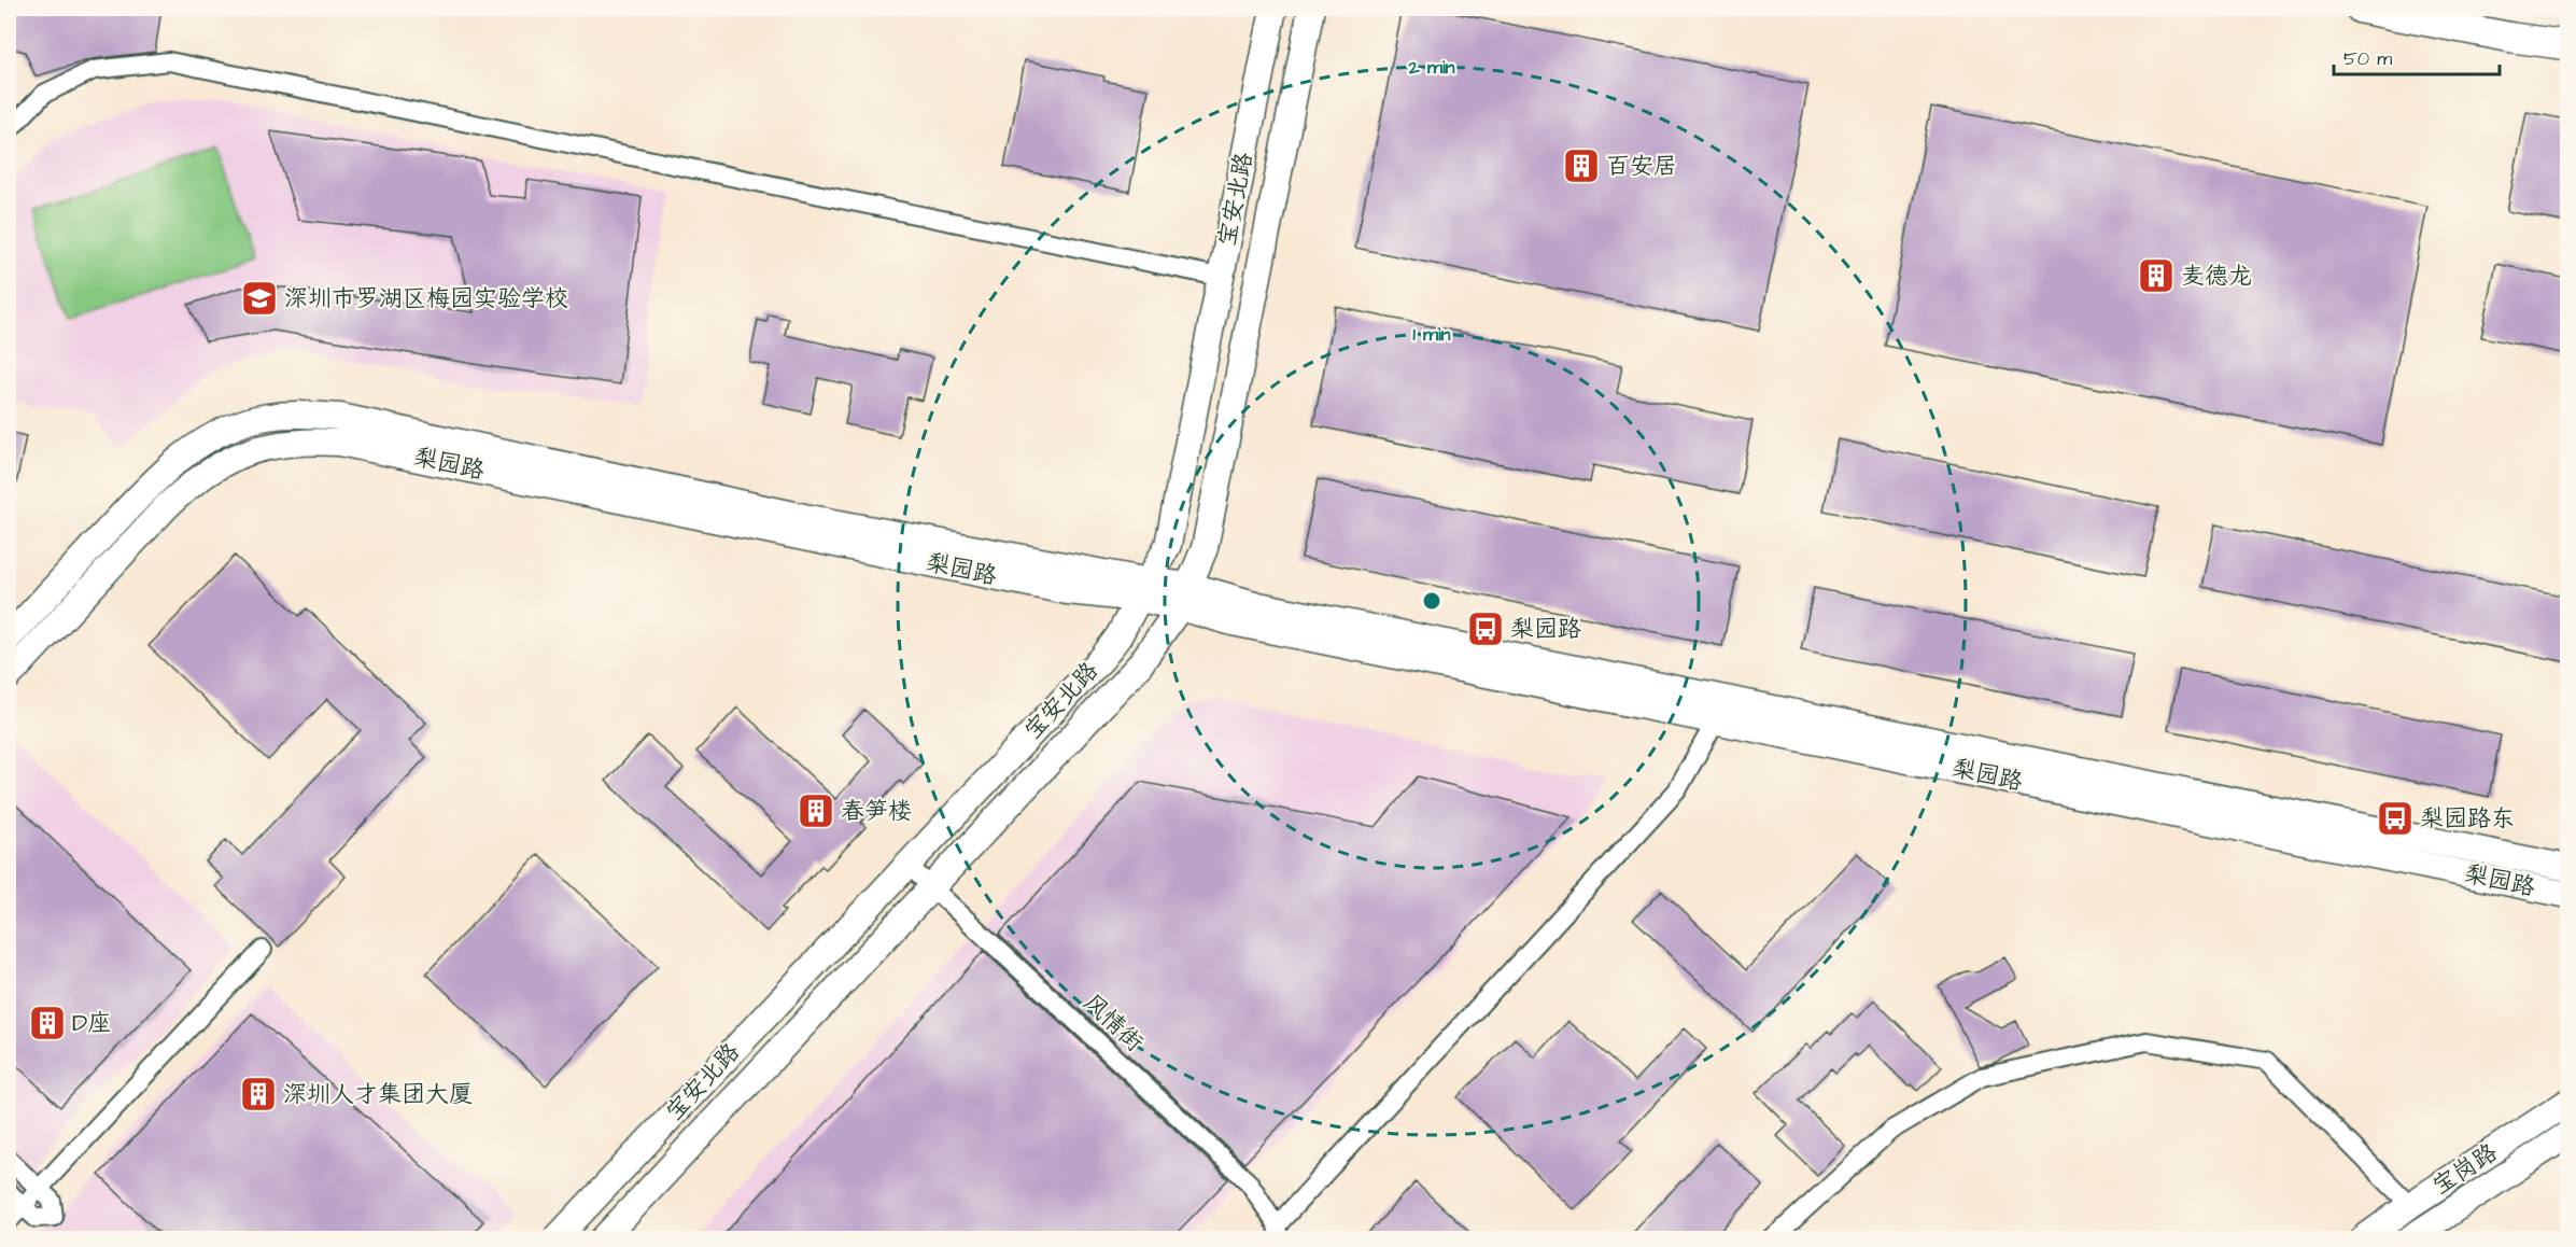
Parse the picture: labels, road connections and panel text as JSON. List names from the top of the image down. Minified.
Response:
{"streets":{"street":["宝安北路","梨园路","风情街","宝岗路"]},"crossings":[["宝安北路","梨园路"],["宝安北路","风情街"]],"places":{"building":["百安居","麦德龙","春笋楼","D座","深圳人才集团大厦"],"school or university":["深圳市罗湖区梅园实验学校"],"bus stop":["梨园路","梨园路东"]},"scale_bar":"50 m","rings":["2 min","1 min"]}
